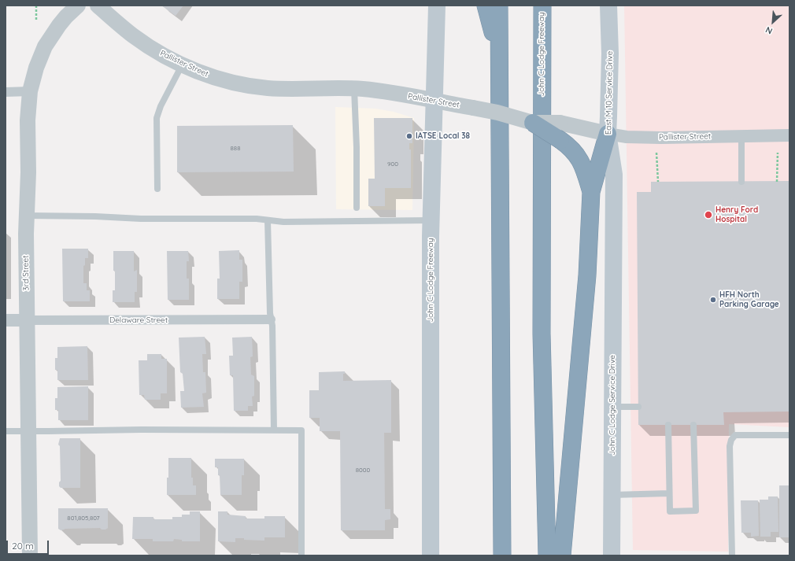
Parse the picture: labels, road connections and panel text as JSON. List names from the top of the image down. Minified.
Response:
{"streets":{"highway":["John C Lodge Freeway"],"main road":["East M 10 Service Drive","John C Lodge Service Drive"],"street":["Pallister Street","3rd Street","Delaware Street"]},"crossings":[["John C Lodge Freeway","Pallister Street"],["Pallister Street","East M 10 Service Drive"],["East M 10 Service Drive","John C Lodge Service Drive"],["3rd Street","Delaware Street"]],"places":["IATSE Local 38","Henry Ford Hospital","HFH North Parking Garage"],"house_numbers":["888","900","8000","801,805,807"],"scale_bar":"20 m","north":"bottom left"}
